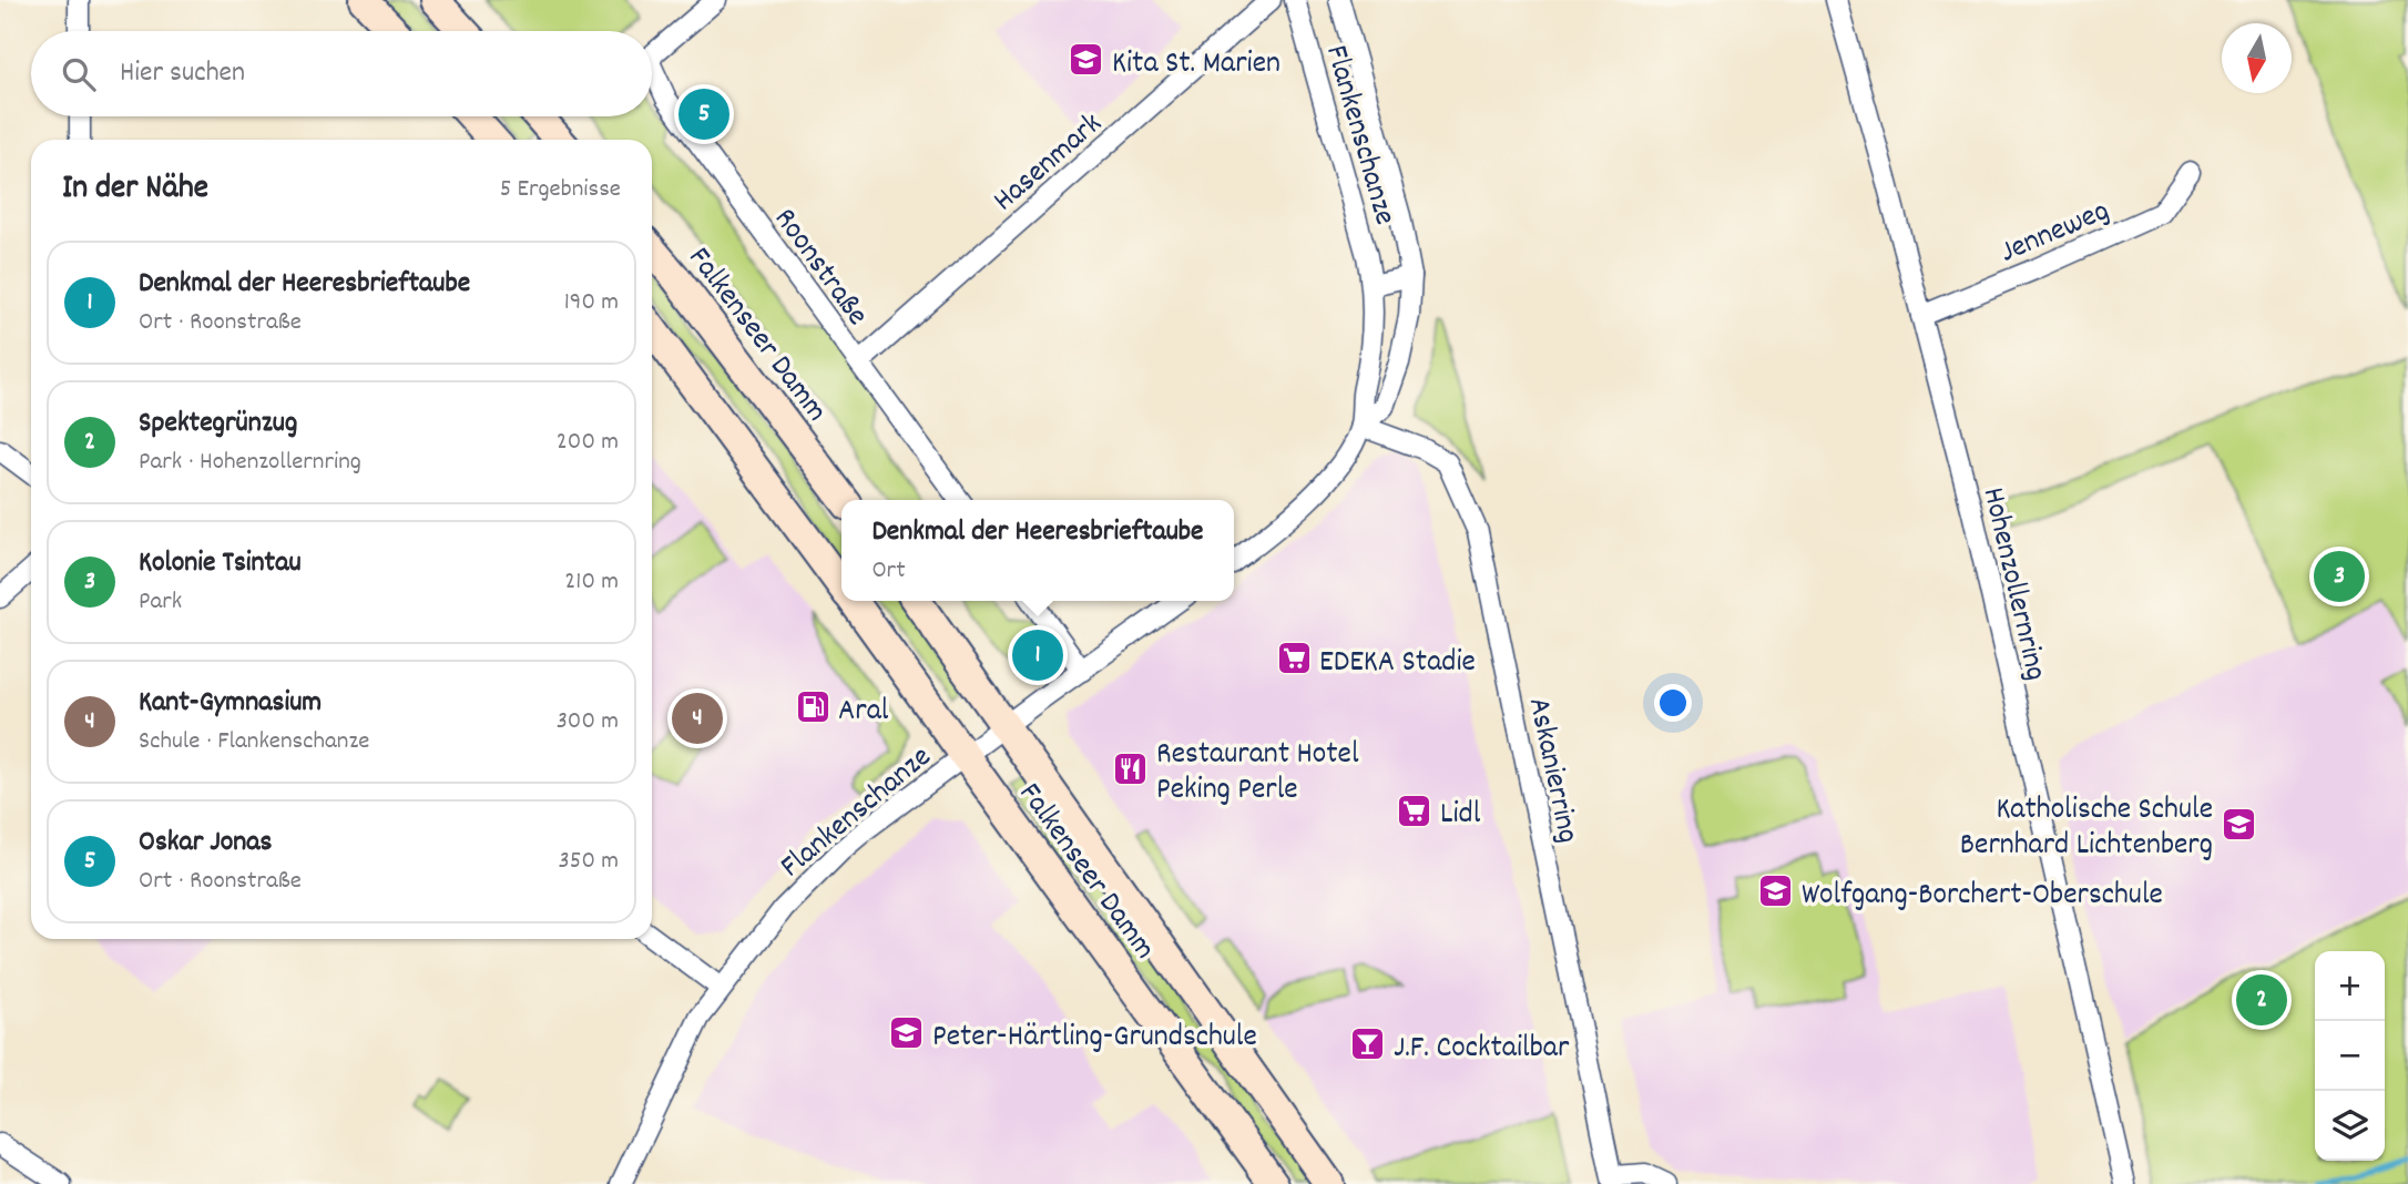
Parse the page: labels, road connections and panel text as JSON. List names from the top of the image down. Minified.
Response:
{"streets":{"main road":["Falkenseer Damm"],"street":["Flankenschanze","Hasenmark","Jenneweg","Roonstraße","Hohenzollernring","Askanierring"]},"crossings":[["Flankenschanze","Falkenseer Damm"],["Flankenschanze","Askanierring"],["Hasenmark","Roonstraße"],["Jenneweg","Hohenzollernring"]],"places":{"school or university":["Kita St. Marien","Katholische Schule Bernhard Lichtenberg","Wolfgang-Borchert-Oberschule","Peter-Härtling-Grundschule"],"supermarket":["EDEKA Stadie","Lidl"],"fuel station":["Aral"],"restaurant":["Restaurant Hotel Peking Perle"],"bar":["J.F. Cocktailbar"]},"north":"bottom","page":{"search":"Hier suchen","pins":["5","3","1","4","2"],"heading":["In der Nähe","5 Ergebnisse"],"list":[{"mark":"1","name":"Denkmal der Heeresbrieftaube","note":"Ort · Roonstraße","value":"190 m"},{"mark":"2","name":"Spektegrünzug","note":"Park · Hohenzollernring","value":"200 m"},{"mark":"3","name":"Kolonie Tsintau","note":"Park","value":"210 m"},{"mark":"4","name":"Kant-Gymnasium","note":"Schule · Flankenschanze","value":"300 m"},{"mark":"5","name":"Oskar Jonas","note":"Ort · Roonstraße","value":"350 m"}],"popup":["Denkmal der Heeresbrieftaube","Ort"],"map_buttons":["+","−"]}}
